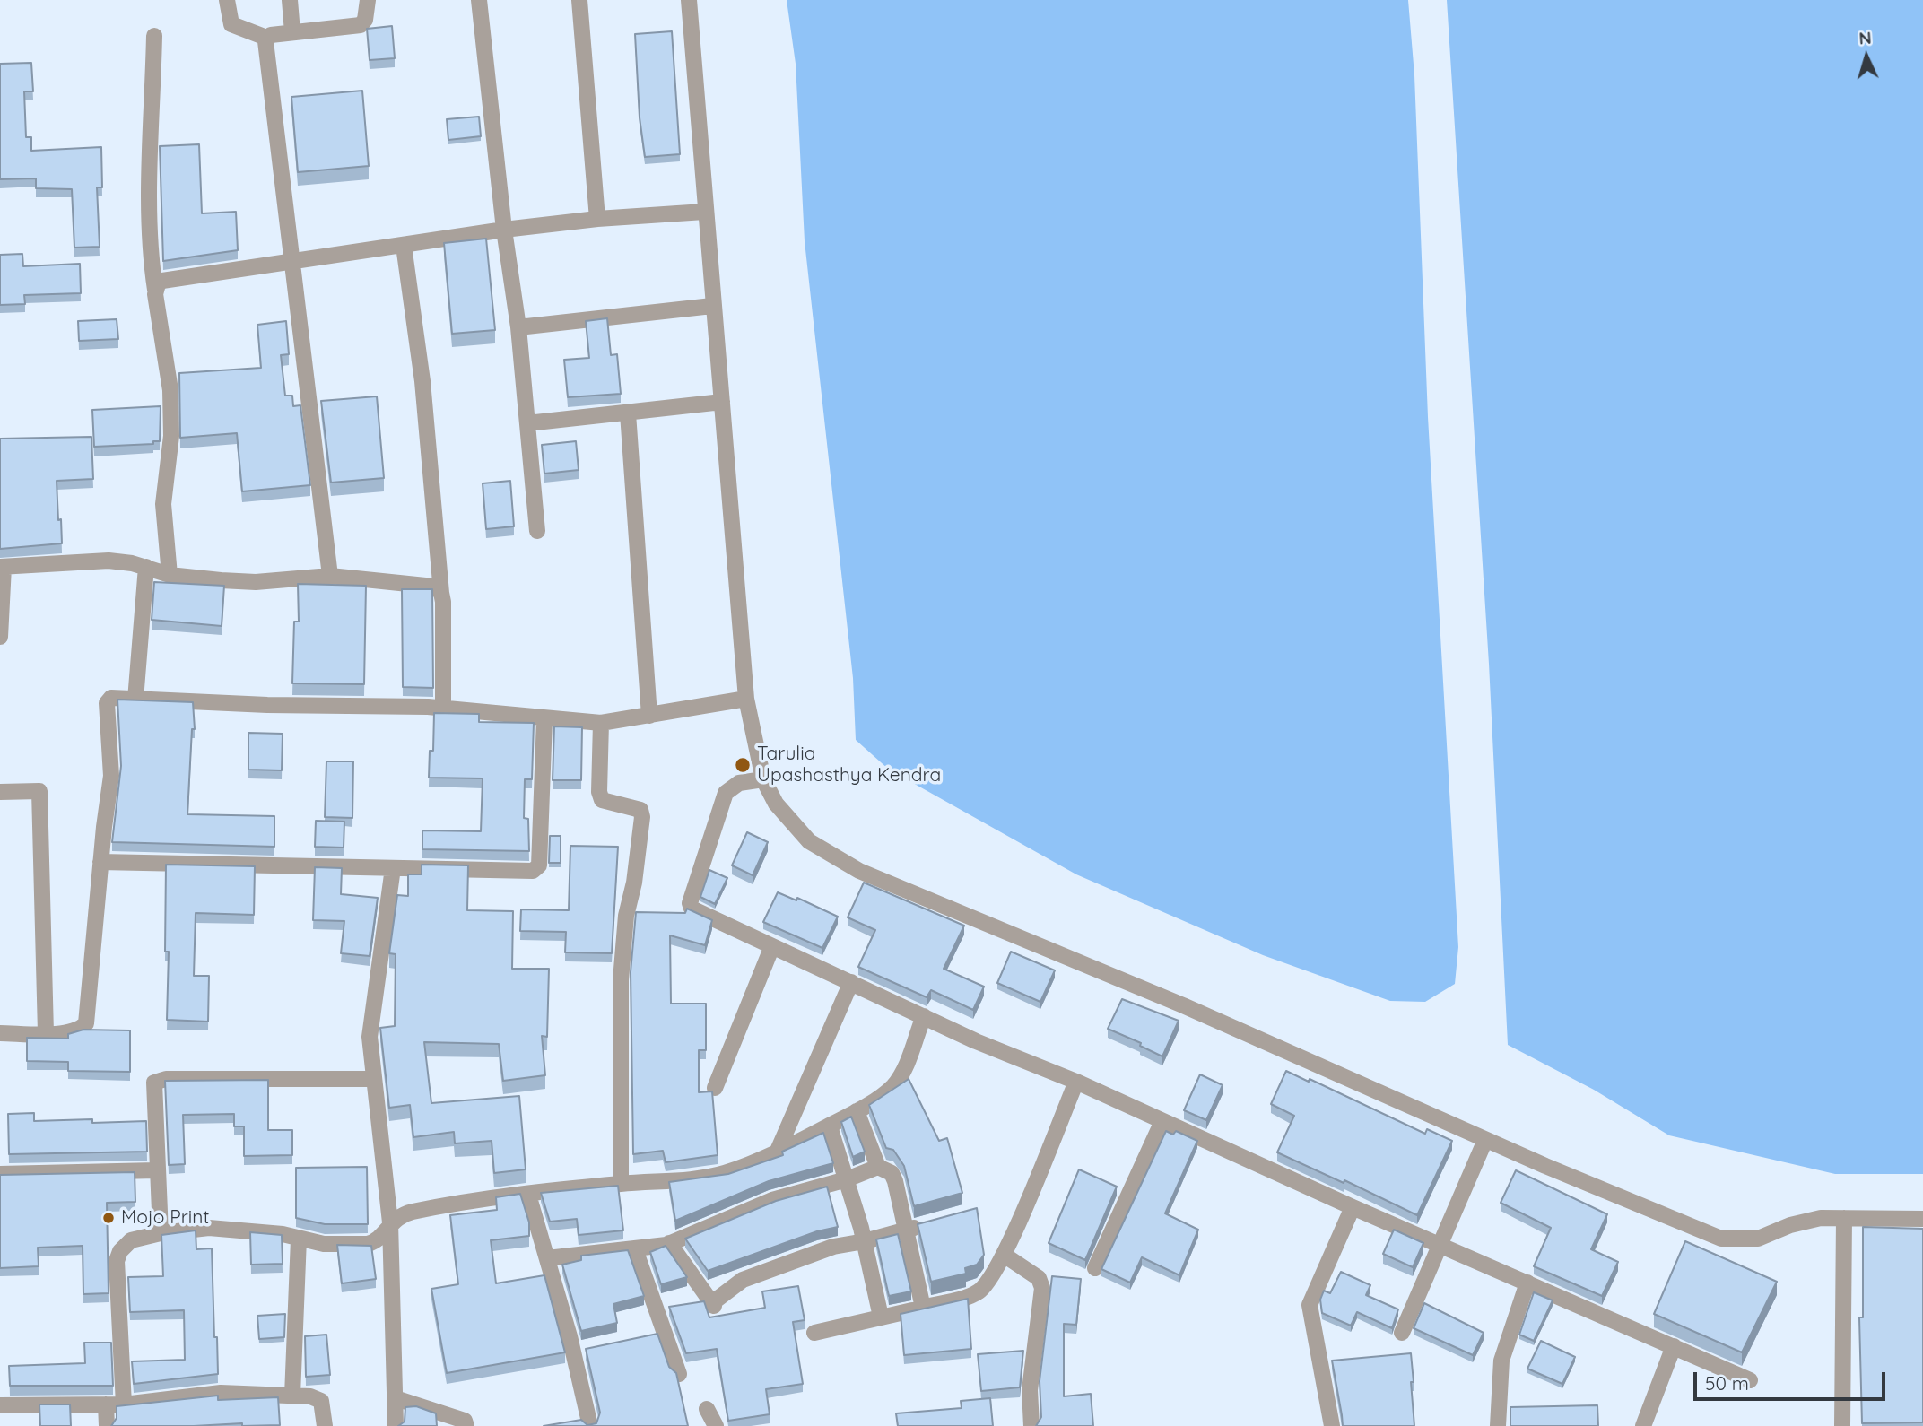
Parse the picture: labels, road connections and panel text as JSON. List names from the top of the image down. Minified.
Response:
{"places":["Tarulia Upashasthya Kendra","Mojo Print"],"scale_bar":"50 m","north":"top"}
